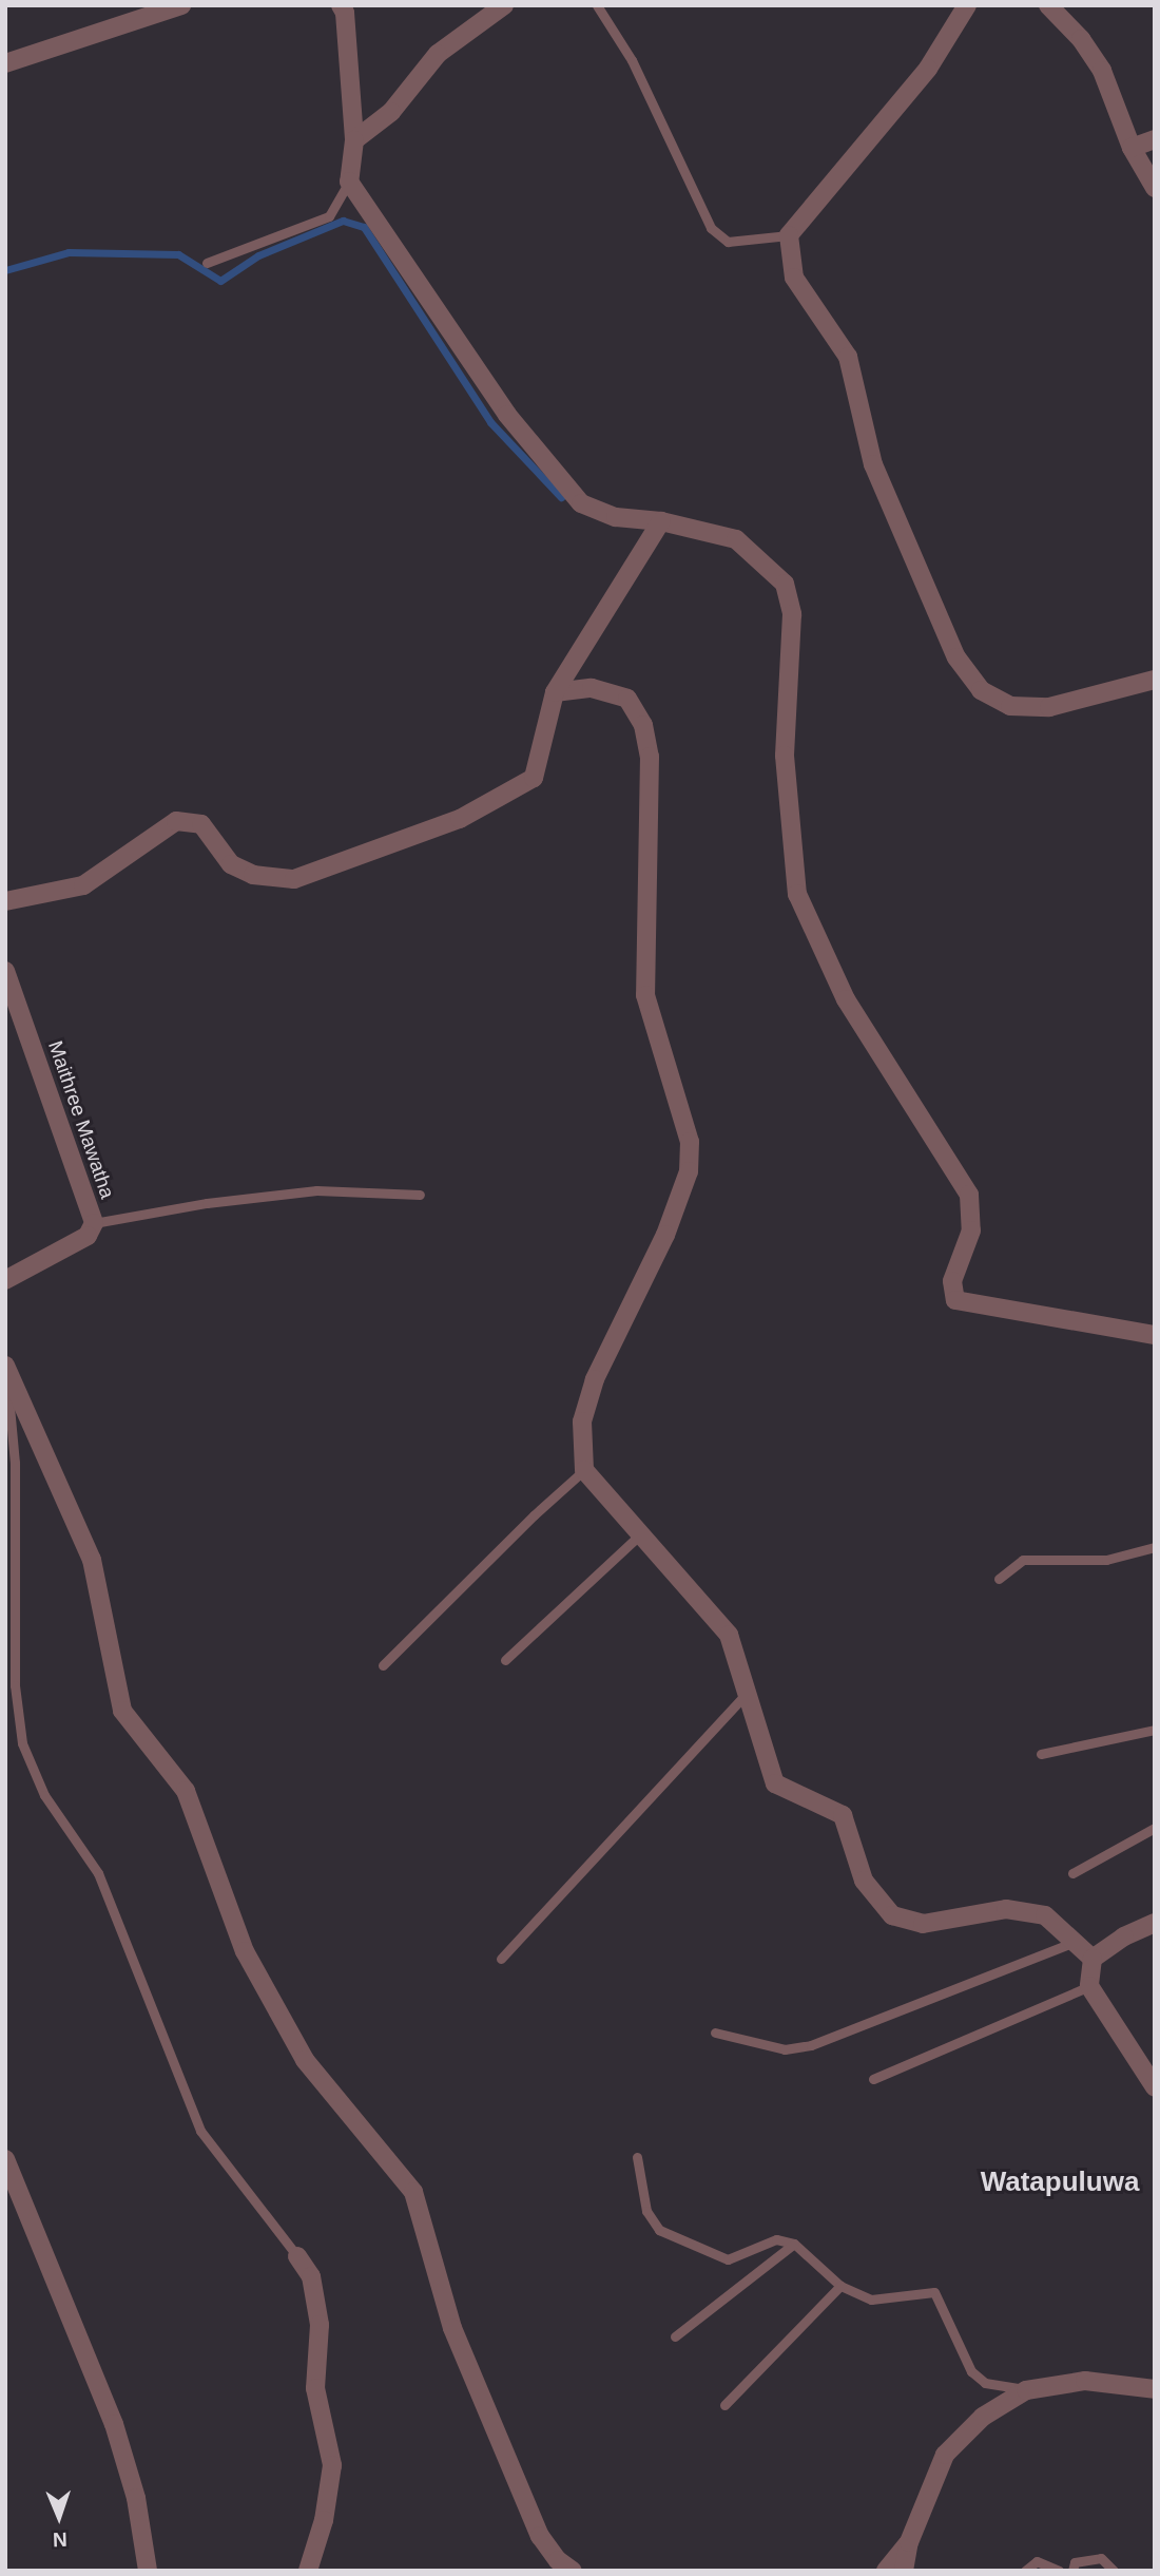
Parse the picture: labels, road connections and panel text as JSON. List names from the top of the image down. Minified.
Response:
{"streets":{"street":["Maithree Mawatha"]},"districts":["Watapuluwa"],"north":"bottom"}
